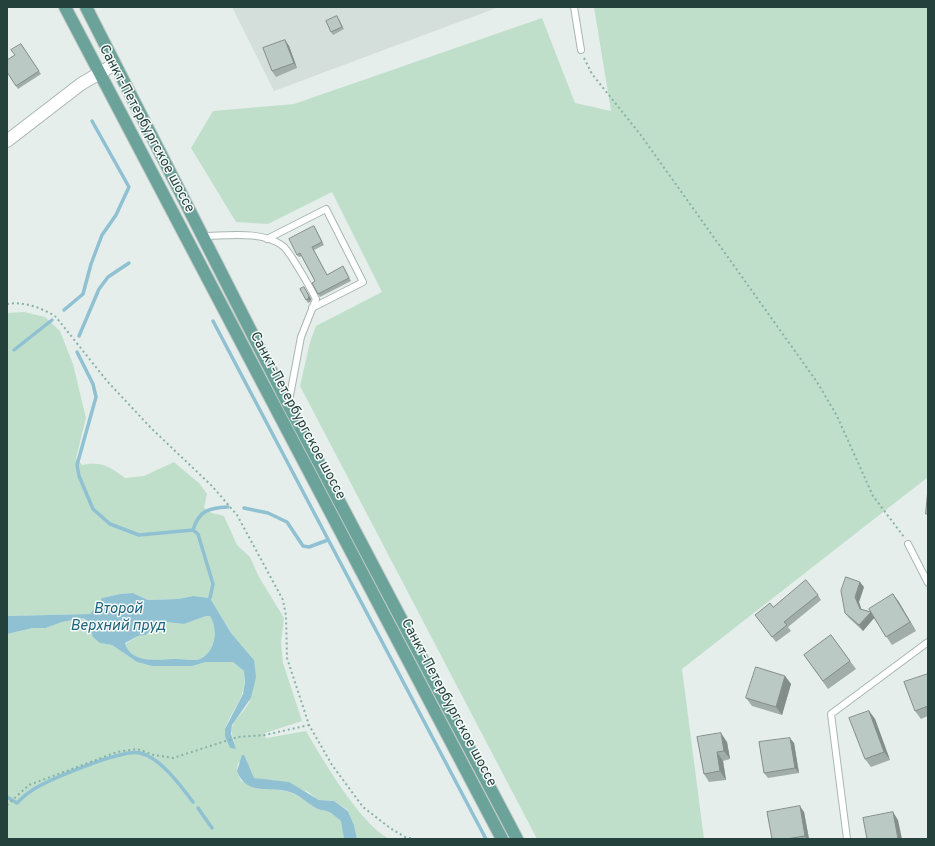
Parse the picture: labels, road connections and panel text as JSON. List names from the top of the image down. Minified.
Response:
{"streets":{"main road":["Санкт-Петербургское шоссе"]},"water":["Второй Верхний пруд"]}
